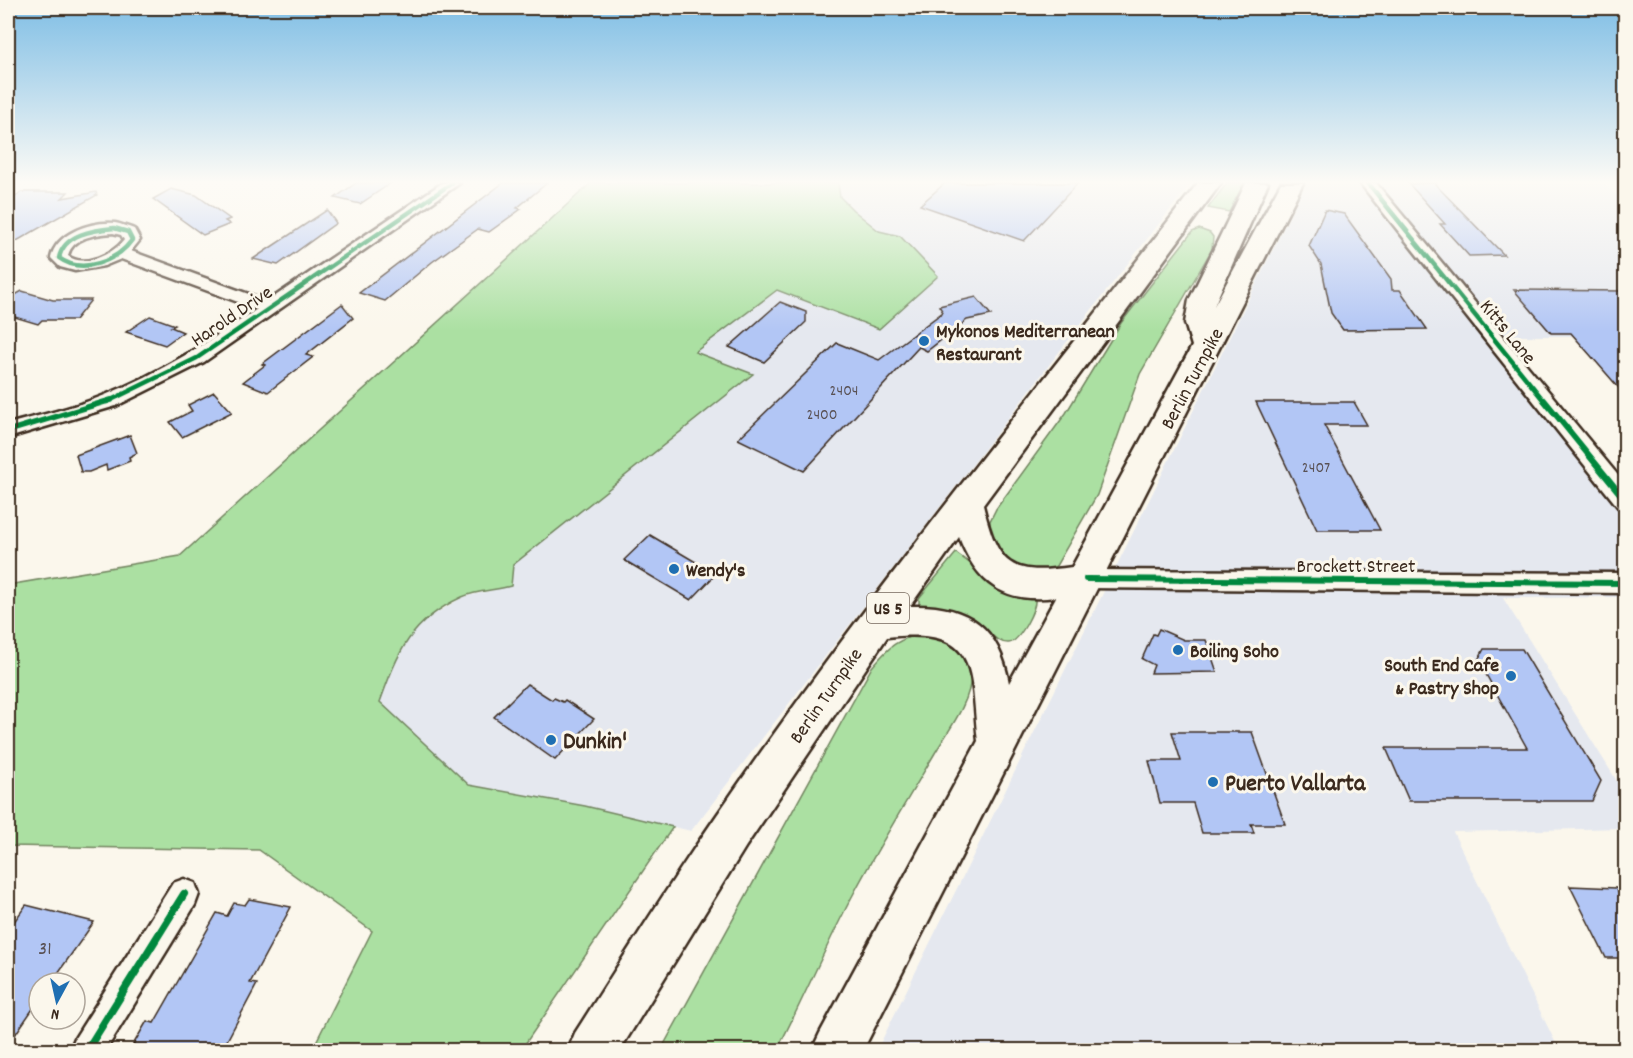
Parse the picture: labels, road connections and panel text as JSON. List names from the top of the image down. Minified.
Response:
{"streets":{"highway":["Berlin Turnpike","US 5"],"street":["Harold Drive","Kitts Lane","Brockett Street"]},"crossings":[["Berlin Turnpike","Brockett Street"]],"places":["Mykonos Mediterranean Restaurant","Wendy's","Boiling Soho","South End Cafe & Pastry Shop","Dunkin'","Puerto Vallarta"],"house_numbers":["2404","2400","2407","31"],"north":"bottom"}
